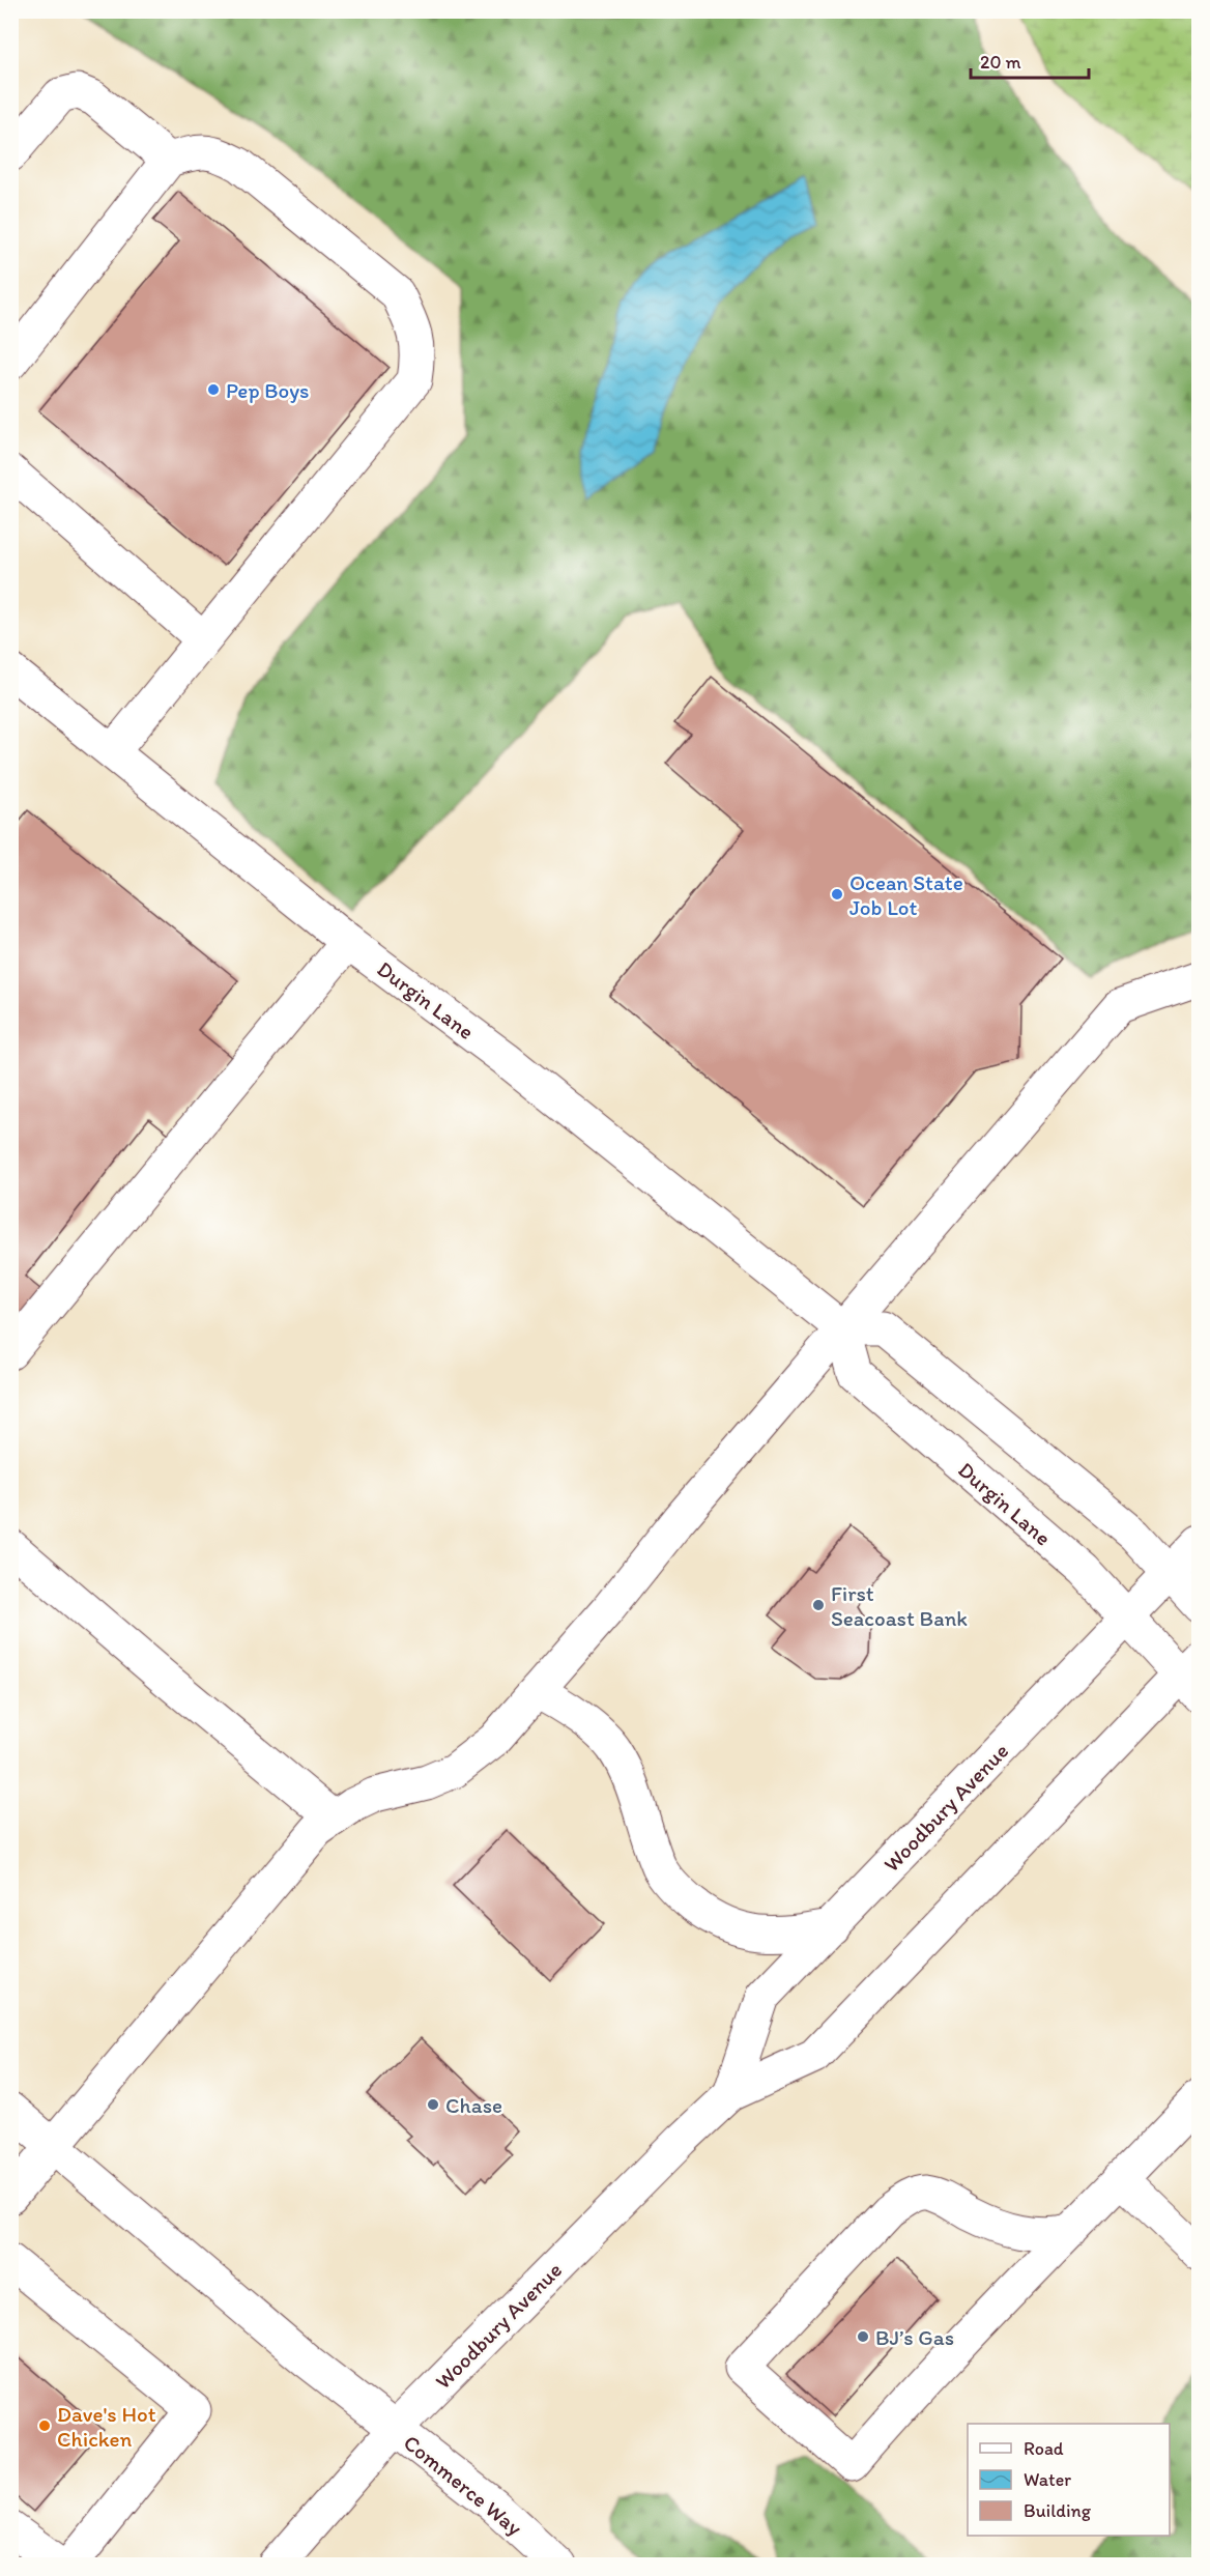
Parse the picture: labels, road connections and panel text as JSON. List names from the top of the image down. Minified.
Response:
{"streets":{"street":["Durgin Lane","Woodbury Avenue","Commerce Way"]},"crossings":[["Durgin Lane","Woodbury Avenue"],["Woodbury Avenue","Commerce Way"]],"places":["Pep Boys","Ocean State Job Lot","First Seacoast Bank","Chase","BJ’s Gas","Dave's Hot Chicken"],"legend":["Road","Water","Building"],"scale_bar":"20 m"}
